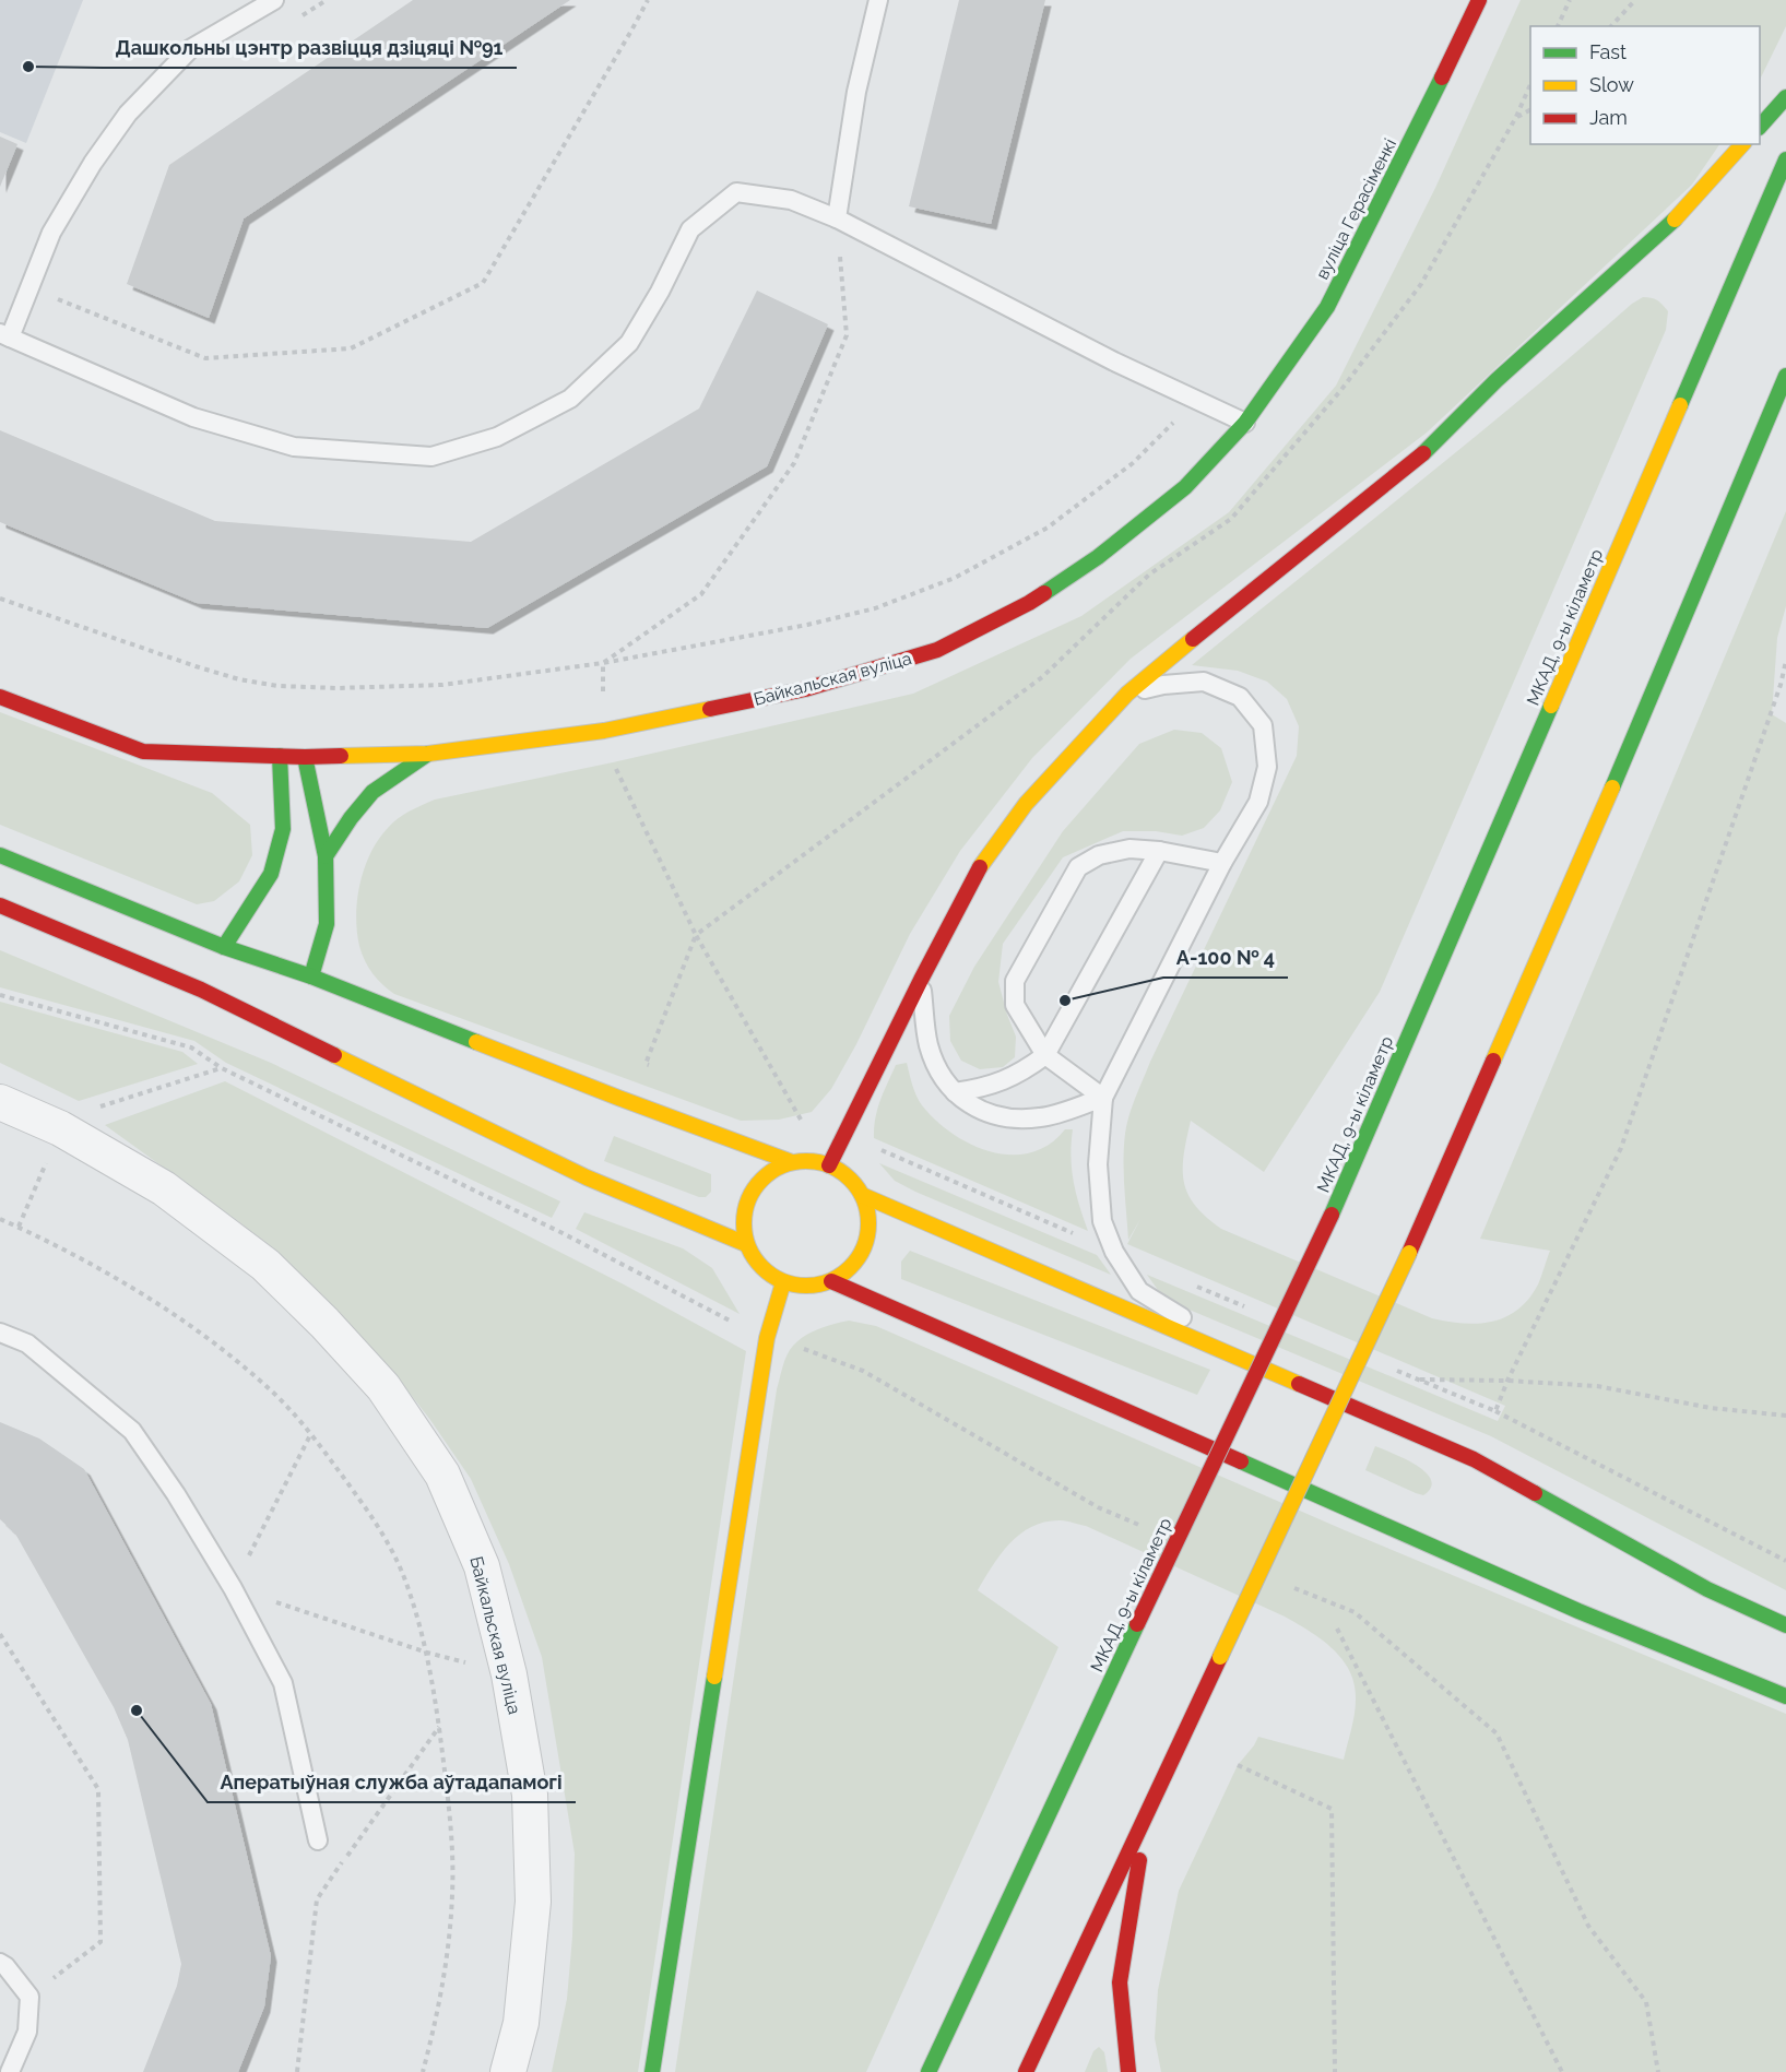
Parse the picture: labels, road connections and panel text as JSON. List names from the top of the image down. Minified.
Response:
{"streets":{"main road":["вуліца Герасіменкі","МКАД, 9-ы кіламетр","Байкальская вуліца"]},"crossings":[["вуліца Герасіменкі","Байкальская вуліца"]],"places":["Дашкольны цэнтр развіцця дзіцяці №91","А-100 № 4","Аператыўная служба аўтадапамогі"],"legend":["Fast","Slow","Jam"]}
